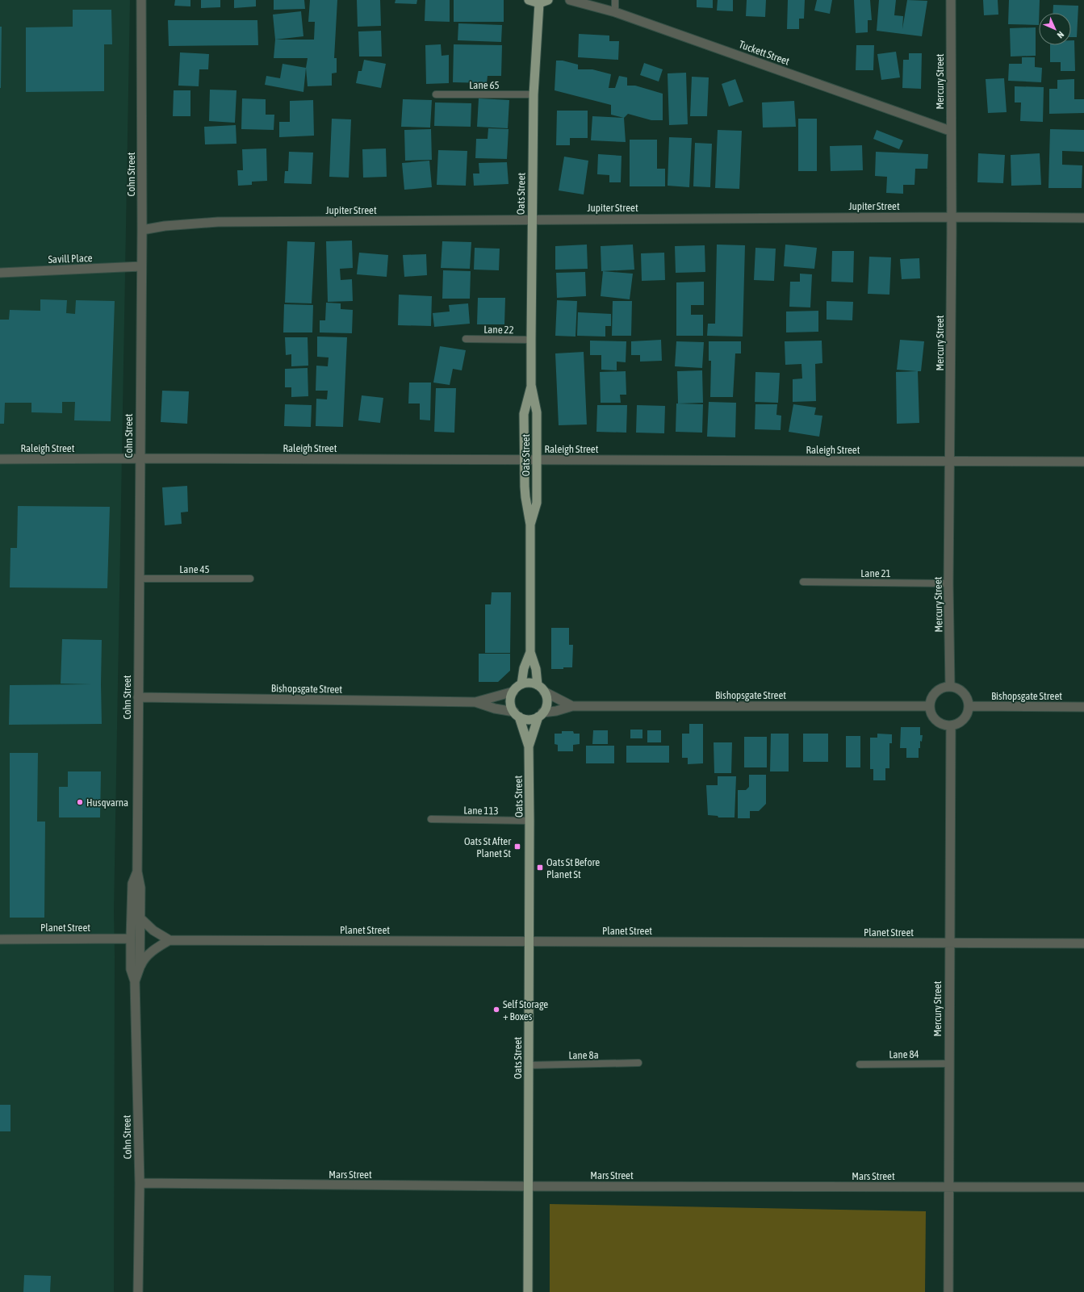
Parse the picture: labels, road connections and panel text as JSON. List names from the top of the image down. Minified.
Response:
{"streets":{"main road":["Oats Street"],"street":["Tuckett Street","Mercury Street","Cohn Street","Jupiter Street","Savill Place","Raleigh Street","Bishopsgate Street","Planet Street","Mars Street"],"lane":["Lane 65","Lane 22","Lane 45","Lane 21","Lane 113","Lane 84","Lane 8a"]},"crossings":[["Tuckett Street","Mercury Street"],["Mercury Street","Jupiter Street"],["Mercury Street","Raleigh Street"],["Mercury Street","Lane 21"],["Mercury Street","Bishopsgate Street"],["Mercury Street","Planet Street"],["Mercury Street","Lane 84"],["Mercury Street","Mars Street"],["Lane 65","Oats Street"],["Cohn Street","Jupiter Street"],["Cohn Street","Savill Place"],["Cohn Street","Raleigh Street"],["Cohn Street","Lane 45"],["Cohn Street","Bishopsgate Street"],["Cohn Street","Planet Street"],["Cohn Street","Mars Street"],["Oats Street","Jupiter Street"],["Oats Street","Lane 22"],["Oats Street","Raleigh Street"],["Oats Street","Bishopsgate Street"],["Oats Street","Lane 113"],["Oats Street","Planet Street"],["Oats Street","Lane 8a"],["Oats Street","Mars Street"]],"places":{"other":["Husqvarna","Self Storage + Boxes"],"transit":["Oats St After Planet St","Oats St Before Planet St"]},"north":"bottom right"}
